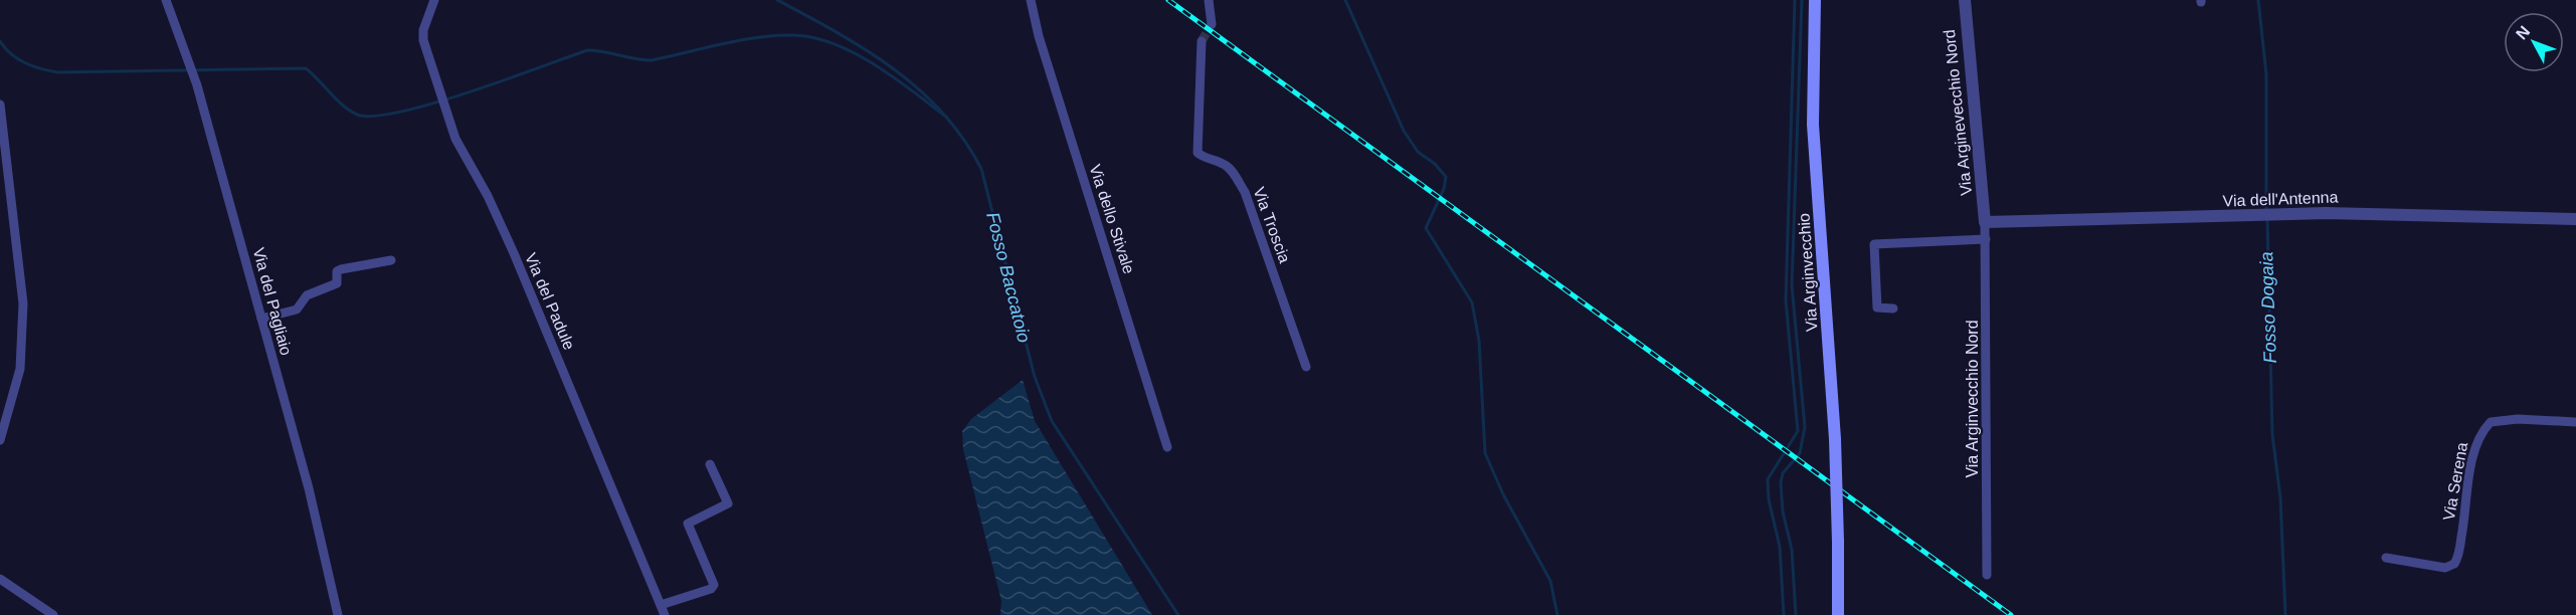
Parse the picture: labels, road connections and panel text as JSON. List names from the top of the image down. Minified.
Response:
{"streets":{"main road":["Via Arginvecchio"],"street":["Via Arginevecchio Nord","Via dell'Antenna","Via dello Stivale","Via Troscia","Via del Pagliaio","Via del Padule","Via Arginvecchio Nord","Via Serena"]},"crossings":[["Via Arginevecchio Nord","Via dell'Antenna"],["Via Arginevecchio Nord","Via Arginvecchio Nord"],["Via dell'Antenna","Via Arginvecchio Nord"]],"water":["Fosso Baccatoio","Fosso Dogaia"],"north":"top left"}
